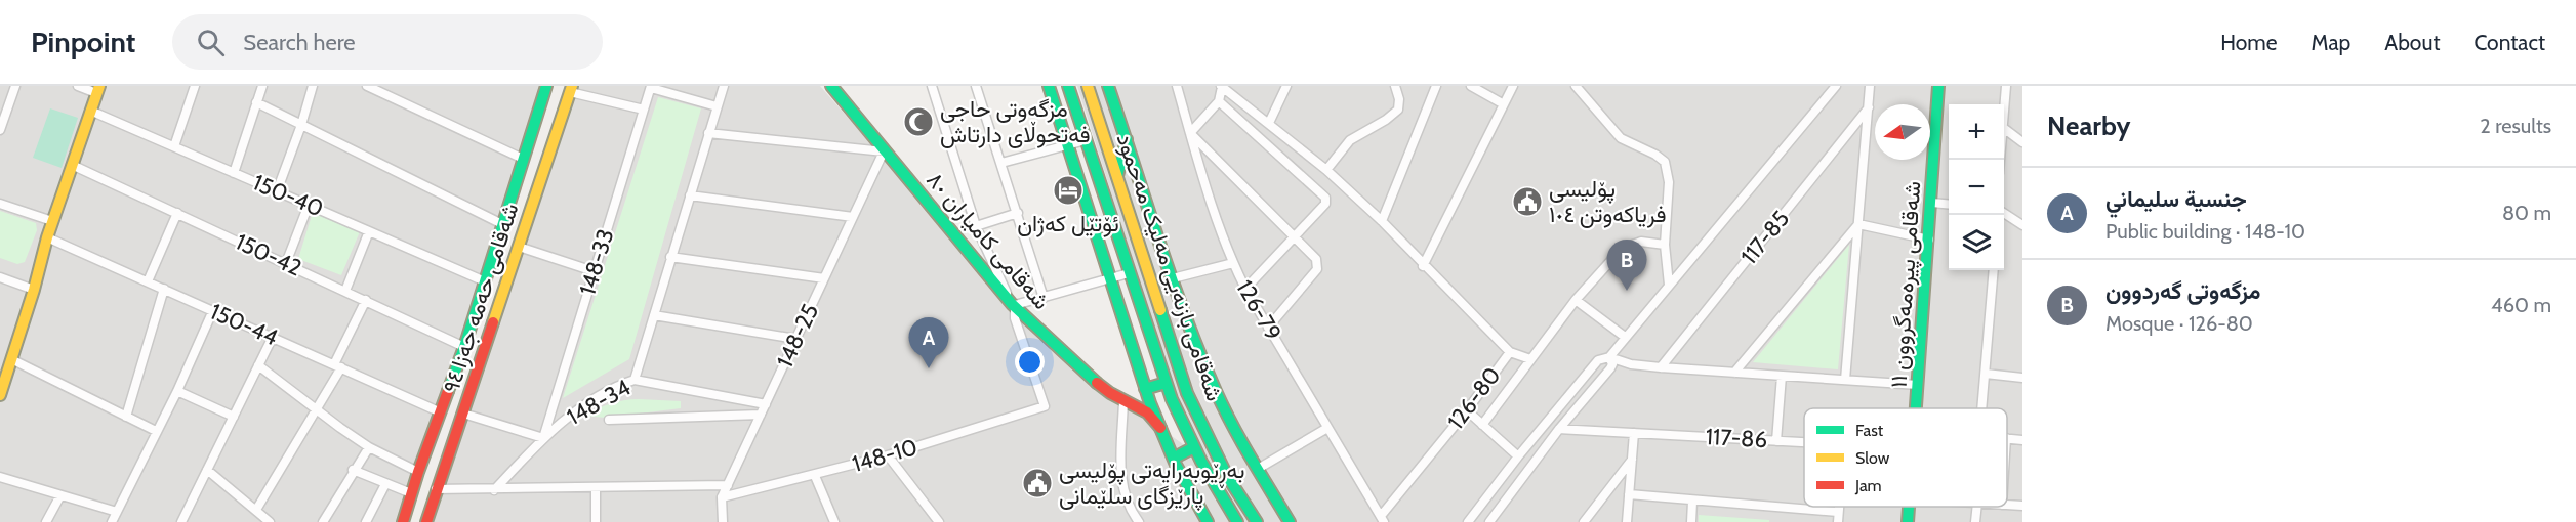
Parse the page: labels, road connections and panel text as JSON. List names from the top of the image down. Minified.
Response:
{"streets":{"main road":["شەقامی کامیاران ٨٠","شەقامی بازنەیی مەلیک مەحمود","شەقامی پیرەمەگروون ١١","شەقامی حەمە جەزا ٩٤"],"street":["150-40","117-85","150-42","148-33","126-79","150-44","148-25","126-80","148-34","117-86","148-10"]},"crossings":[["150-40","شەقامی حەمە جەزا ٩٤"],["شەقامی کامیاران ٨٠","148-25"],["شەقامی کامیاران ٨٠","148-10"],["150-42","شەقامی حەمە جەزا ٩٤"],["148-33","148-34"],["شەقامی حەمە جەزا ٩٤","150-44"],["126-79","126-80"],["148-25","148-34"],["148-25","148-10"]],"places":{"mosque":["مزگەوتی حاجی فەتحوڵای دارتاش"],"hotel":["ئۆتێل کەژان"],"public building":["پۆلیسی فریاکەوتن ١٠٤","بەڕێوبەرایەتی پۆلیسی پارێزگای سلێمانی"]},"legend":["Fast","Slow","Jam"],"north":"left","page":{"header":"Pinpoint","search":"Search here","nav":["Home","Map","About","Contact"],"heading":["Nearby","2 results"],"map_buttons":["+","−"],"list":[{"mark":"A","name":"جنسية سليماني","note":"Public building · 148-10","value":"80 m"},{"mark":"B","name":"مزگەوتی گەردوون","note":"Mosque · 126-80","value":"460 m"}],"pins":["B","A"]}}
